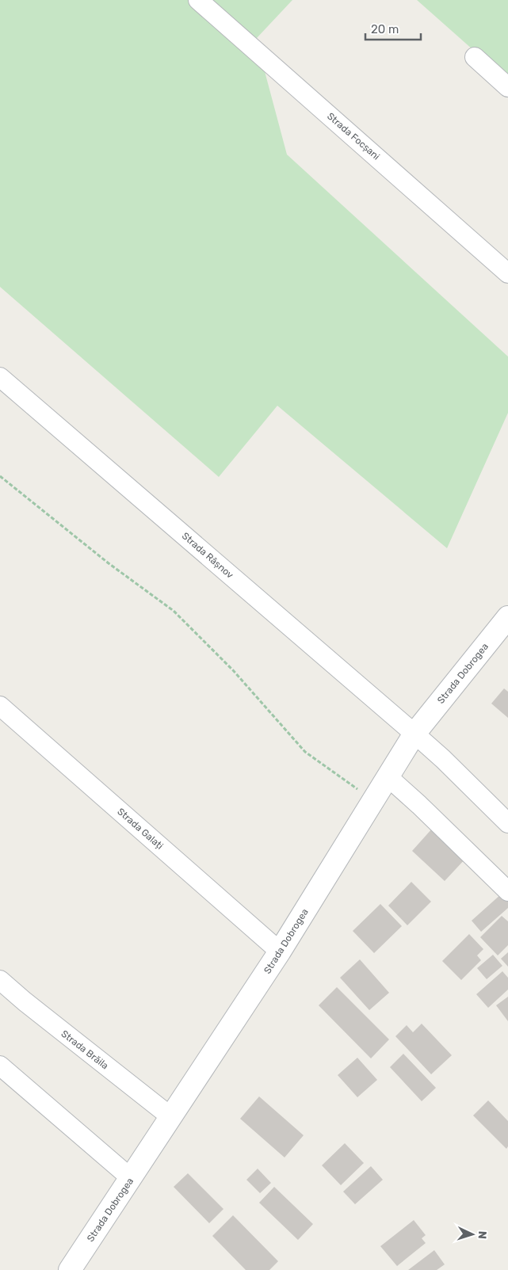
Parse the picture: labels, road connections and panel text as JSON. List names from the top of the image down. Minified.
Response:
{"streets":{"street":["Strada Focșani","Strada Râșnov","Strada Dobrogea","Strada Galați","Strada Brăila"]},"crossings":[["Strada Râșnov","Strada Dobrogea"],["Strada Dobrogea","Strada Galați"],["Strada Dobrogea","Strada Brăila"]],"scale_bar":"20 m","north":"right"}
